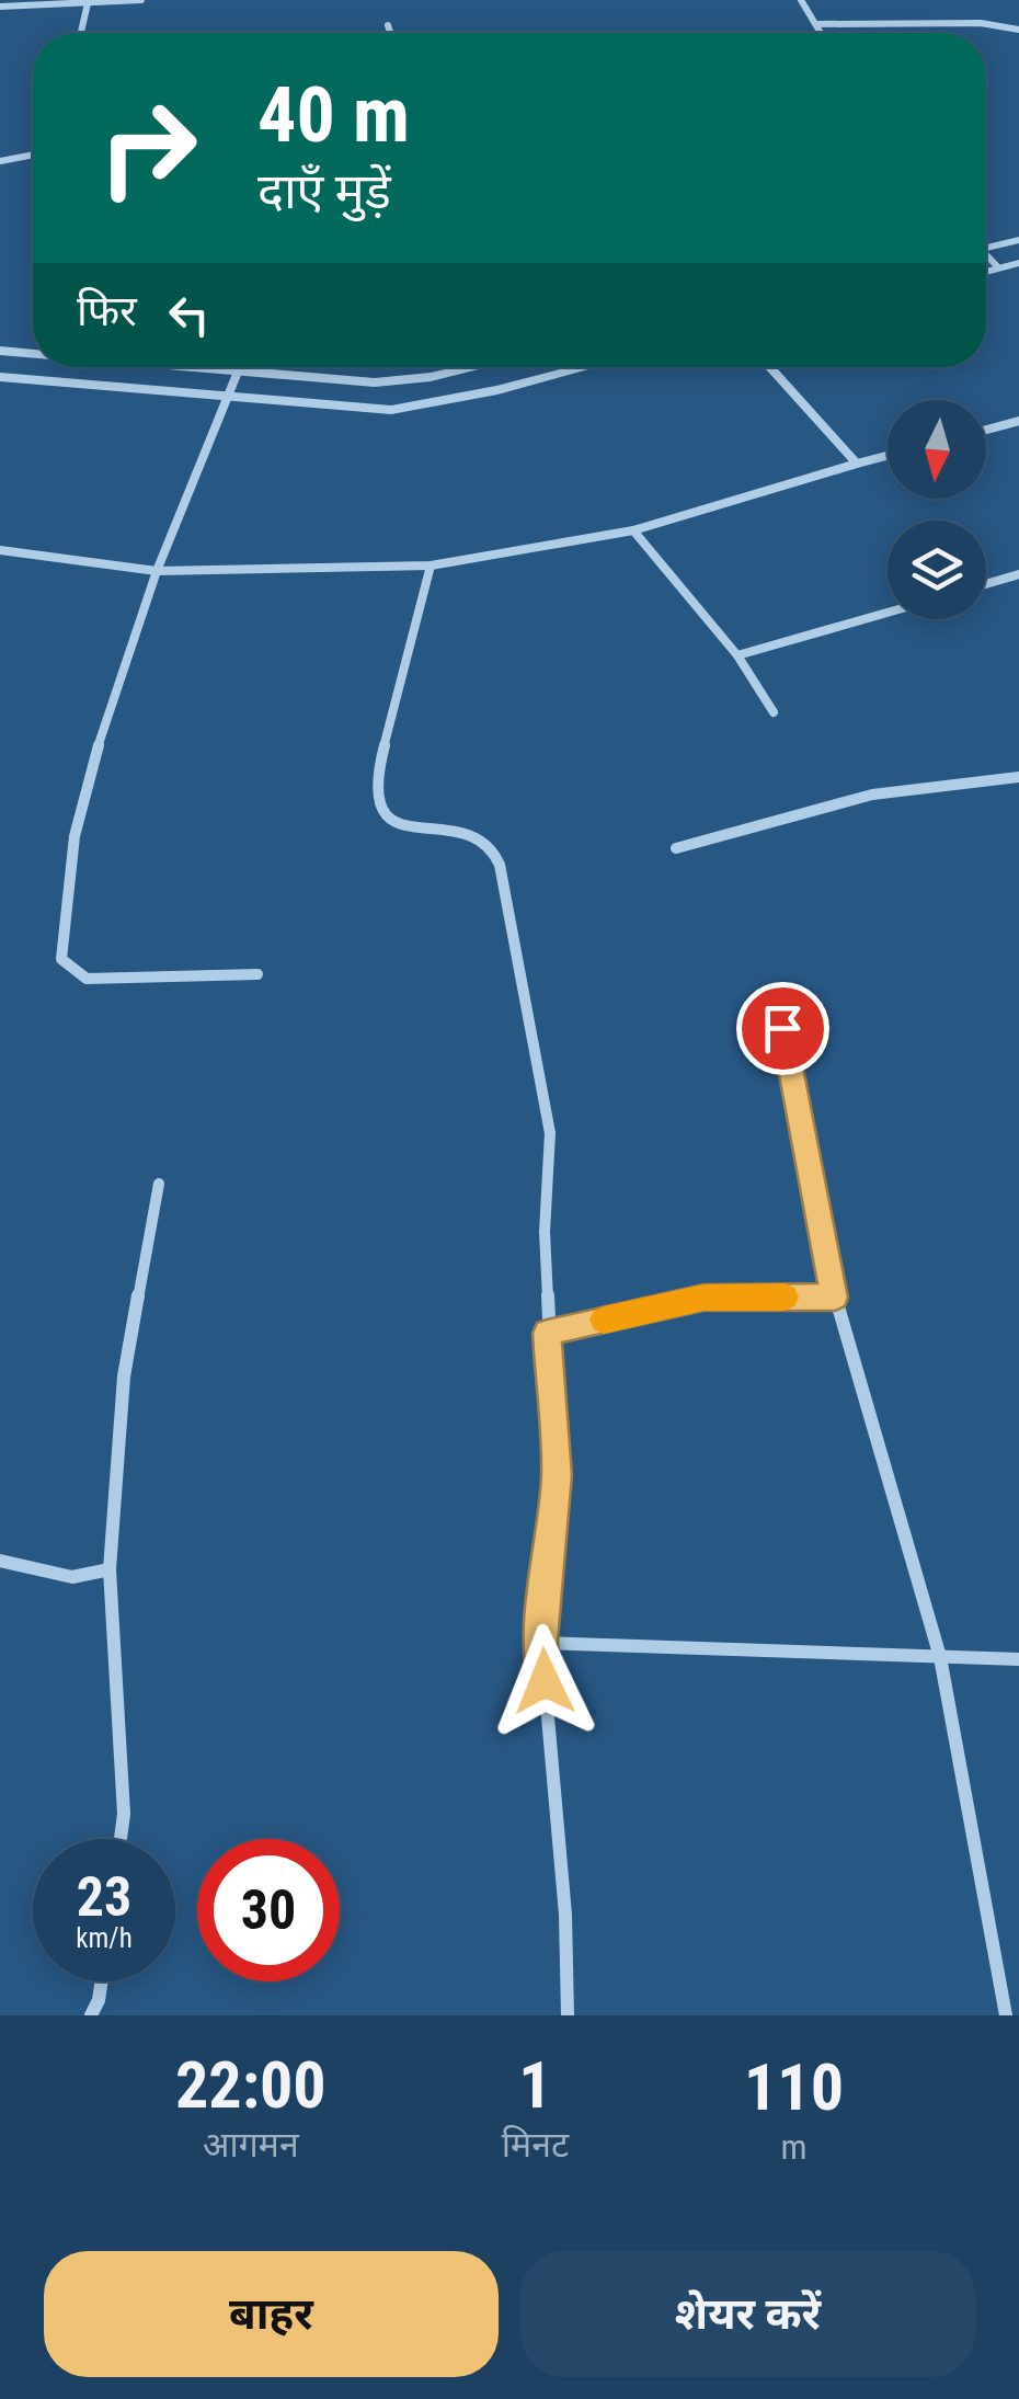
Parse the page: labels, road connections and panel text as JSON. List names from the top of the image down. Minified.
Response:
{"north":"bottom","page":{"turn":["40 m","दाएँ मुड़ें"],"then":"फिर","speed":"23 km/h","limit":"30","eta":["22:00","आगमन","1","मिनट","110","m"],"buttons":["बाहर","शेयर करें"]}}
